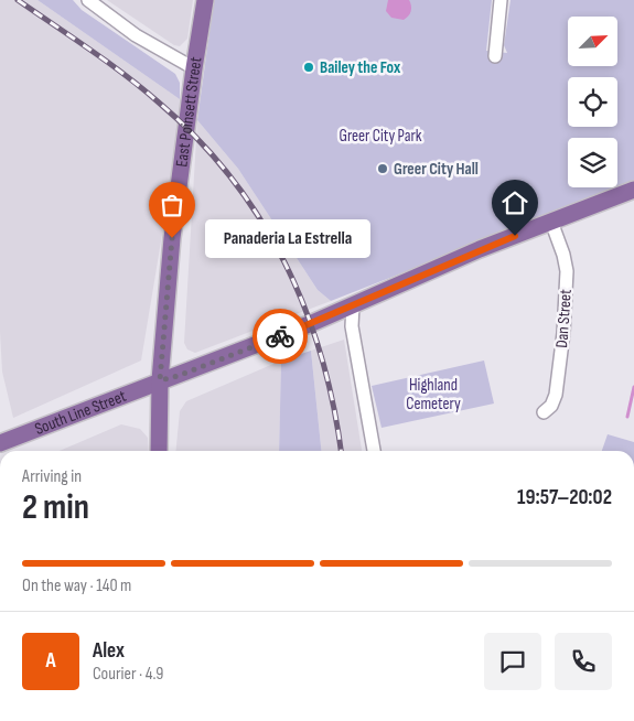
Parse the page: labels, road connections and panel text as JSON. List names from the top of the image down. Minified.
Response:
{"streets":{"main road":["East Poinsett Street","South Line Street"],"street":["Dan Street"]},"crossings":[["East Poinsett Street","South Line Street"],["Dan Street","South Line Street"]],"parks":["Greer City Park","Highland Cemetery"],"places":["Bailey the Fox","Greer City Hall","Panaderia La Estrella"],"north":"top right","page":{"bubble":"Panaderia La Estrella","heading":["2 min","Arriving in","19:57–20:02"],"panel":["Alex","Courier · 4.9"],"bar":"On the way · 140 m","round":"A"}}
